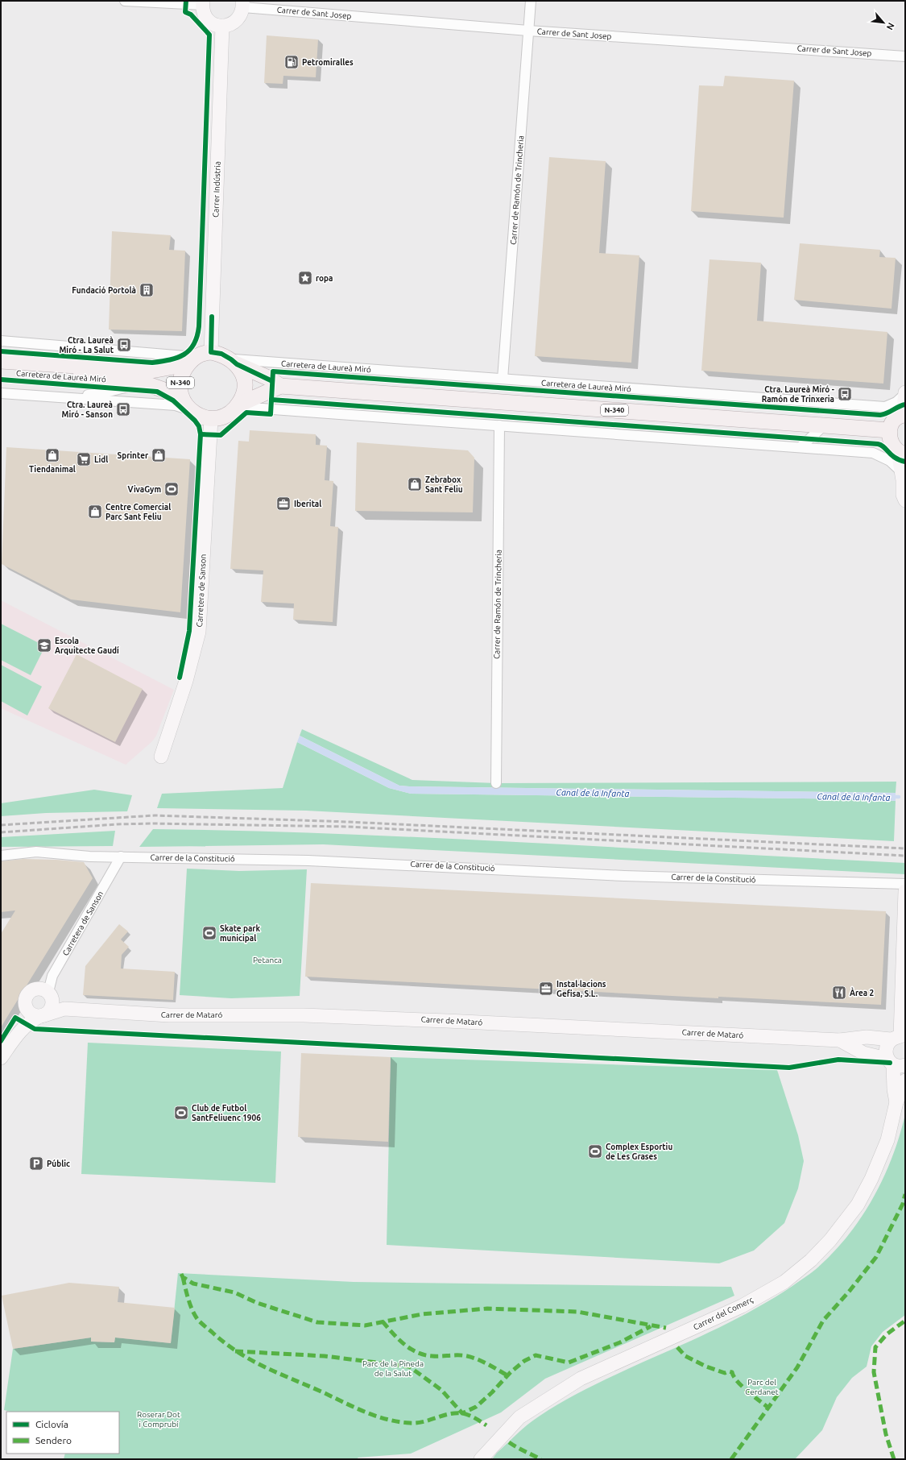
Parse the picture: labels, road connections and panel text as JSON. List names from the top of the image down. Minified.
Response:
{"streets":{"main road":["Carretera de Laureà Miró","N-340"],"street":["Carrer de Sant Josep","Carrer Indústria","Carrer de Ramón de Trincheria","Carretera de Sanson","Carrer de la Constitució","Carrer de Mataró","Carrer del Comerç"]},"crossings":[["Carrer de Sant Josep","Carrer de Ramón de Trincheria"],["Carrer Indústria","Carretera de Laureà Miró"],["Carrer Indústria","N-340"],["Carrer Indústria","Carretera de Sanson"],["Carrer de Ramón de Trincheria","Carretera de Laureà Miró"],["Carretera de Laureà Miró","N-340"],["Carretera de Laureà Miró","Carretera de Sanson"],["N-340","Carretera de Sanson"],["Carretera de Sanson","Carrer de la Constitució"],["Carretera de Sanson","Carrer de Mataró"],["Carrer de Mataró","Carrer del Comerç"]],"water":["Canal de la Infanta"],"parks":["Petanca","Parc de la Pineda de la Salut","Parc del Cerdanet","Roserar Dot i Comprubí"],"places":{"fuel station":["Petromiralles"],"place":["ropa"],"building":["Fundació Portolà"],"bus stop":["Ctra. Laureà Miró - La Salut","Ctra. Laureà Miró - Ramón de Trinxeria","Ctra. Laureà Miró - Sanson"],"shop":["Tiendanimal","Sprinter","Zebrabox Sant Feliu","Centre Comercial Parc Sant Feliu"],"supermarket":["Lidl"],"sports":["VivaGym","Skate park municipal","Club de Futbol SantFeliuenc 1906","Complex Esportiu de Les Grases"],"office":["Iberital","Instal·lacions Gefisa, S.L."],"school or university":["Escola Arquitecte Gaudí"],"restaurant":["Àrea 2"],"parking":["Públic"]},"legend":["Ciclovía","Sendero"],"north":"bottom right"}
